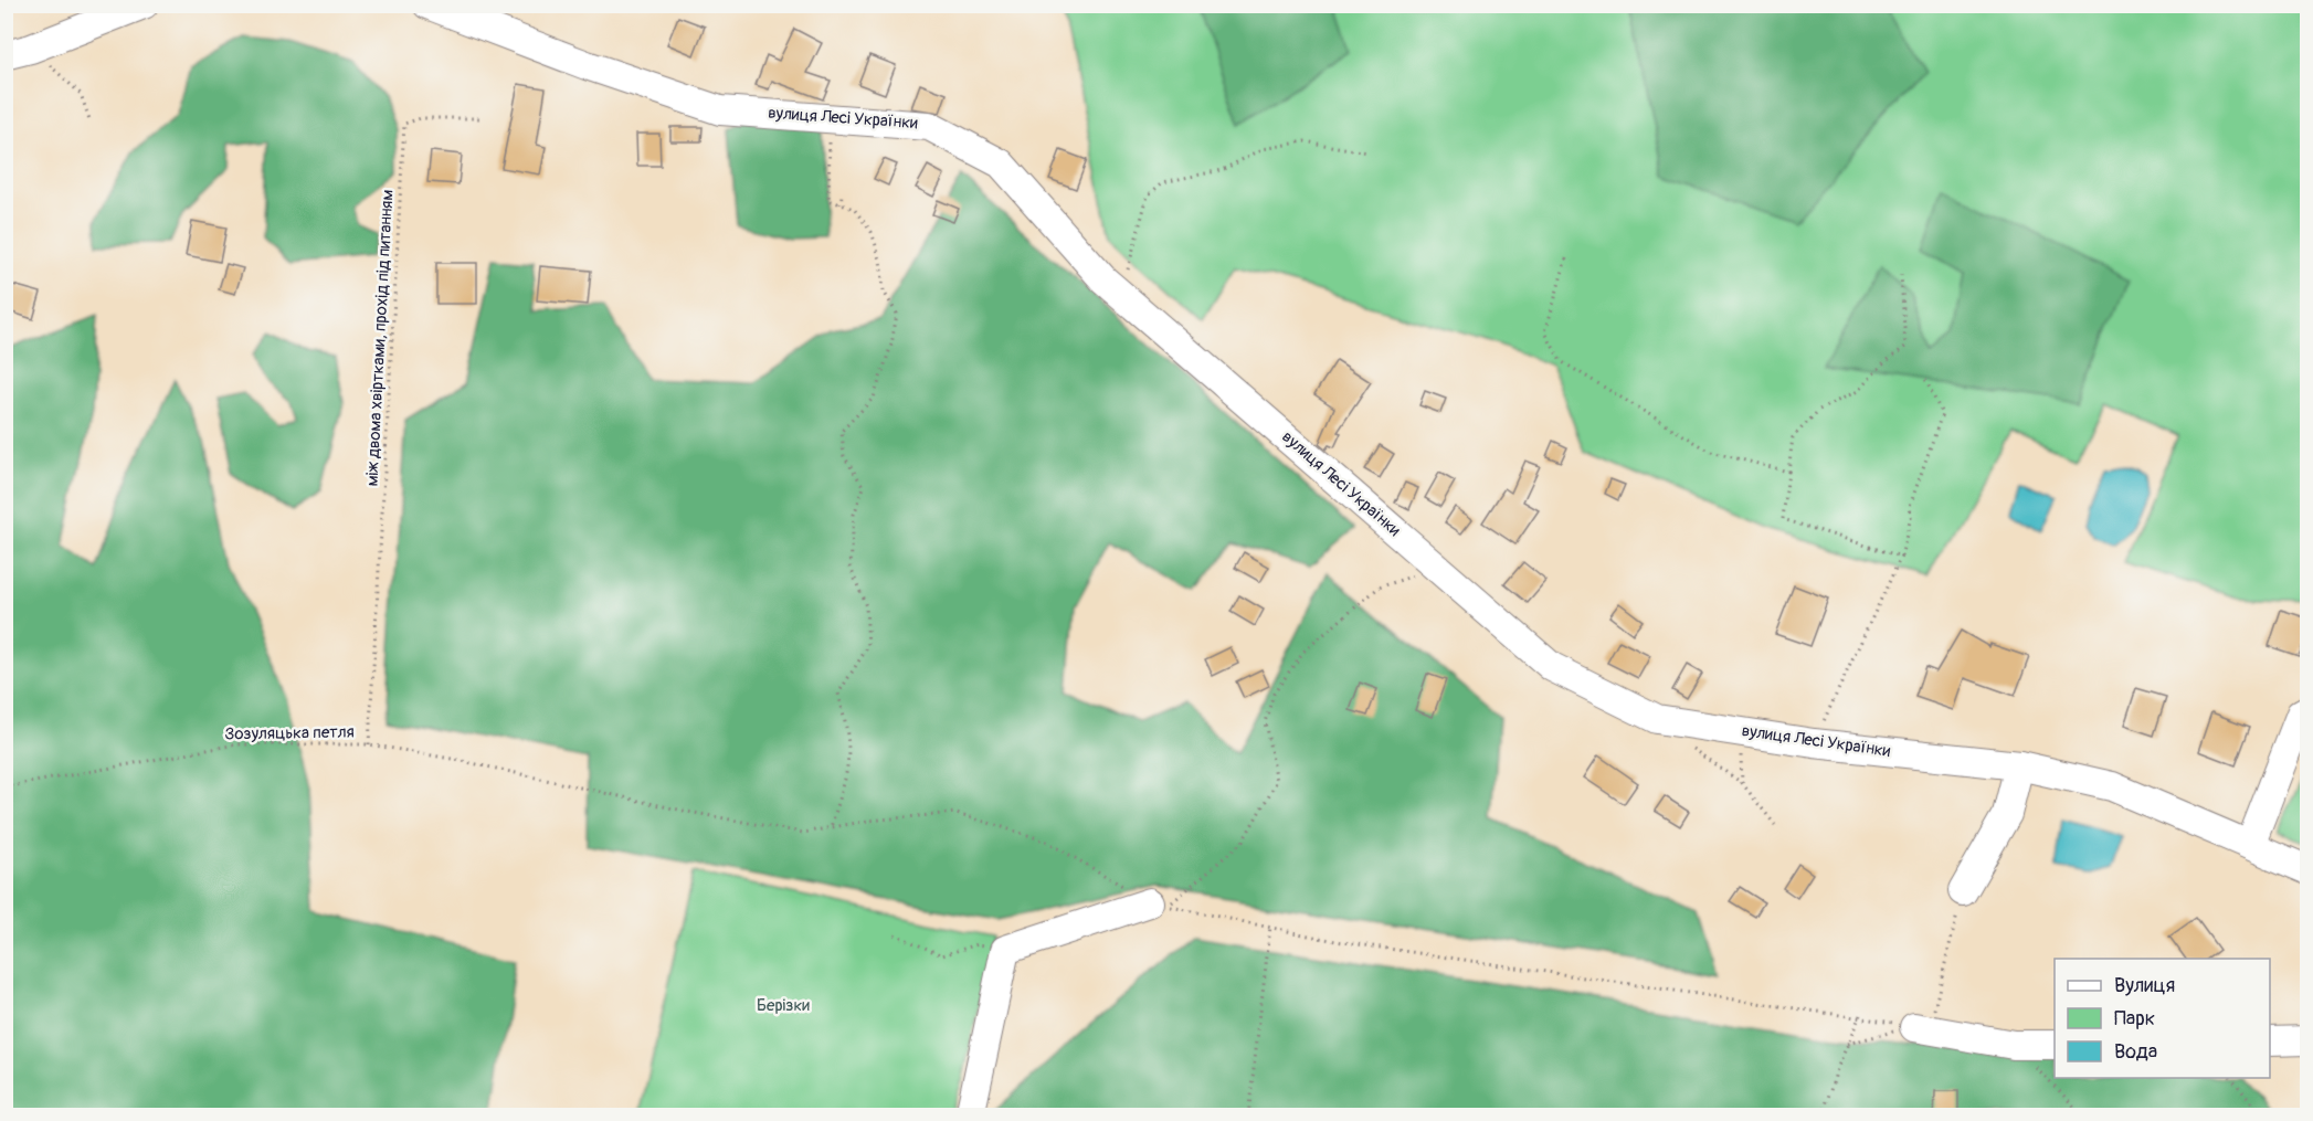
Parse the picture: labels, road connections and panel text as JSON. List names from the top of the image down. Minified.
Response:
{"streets":{"street":["вулиця Лесі Українки"],"path":["між двома хвіртками, прохід під питанням","Зозуляцька петля"]},"crossings":[["між двома хвіртками, прохід під питанням","Зозуляцька петля"]],"parks":["Берізки"],"legend":["Вулиця","Парк","Вода"]}
